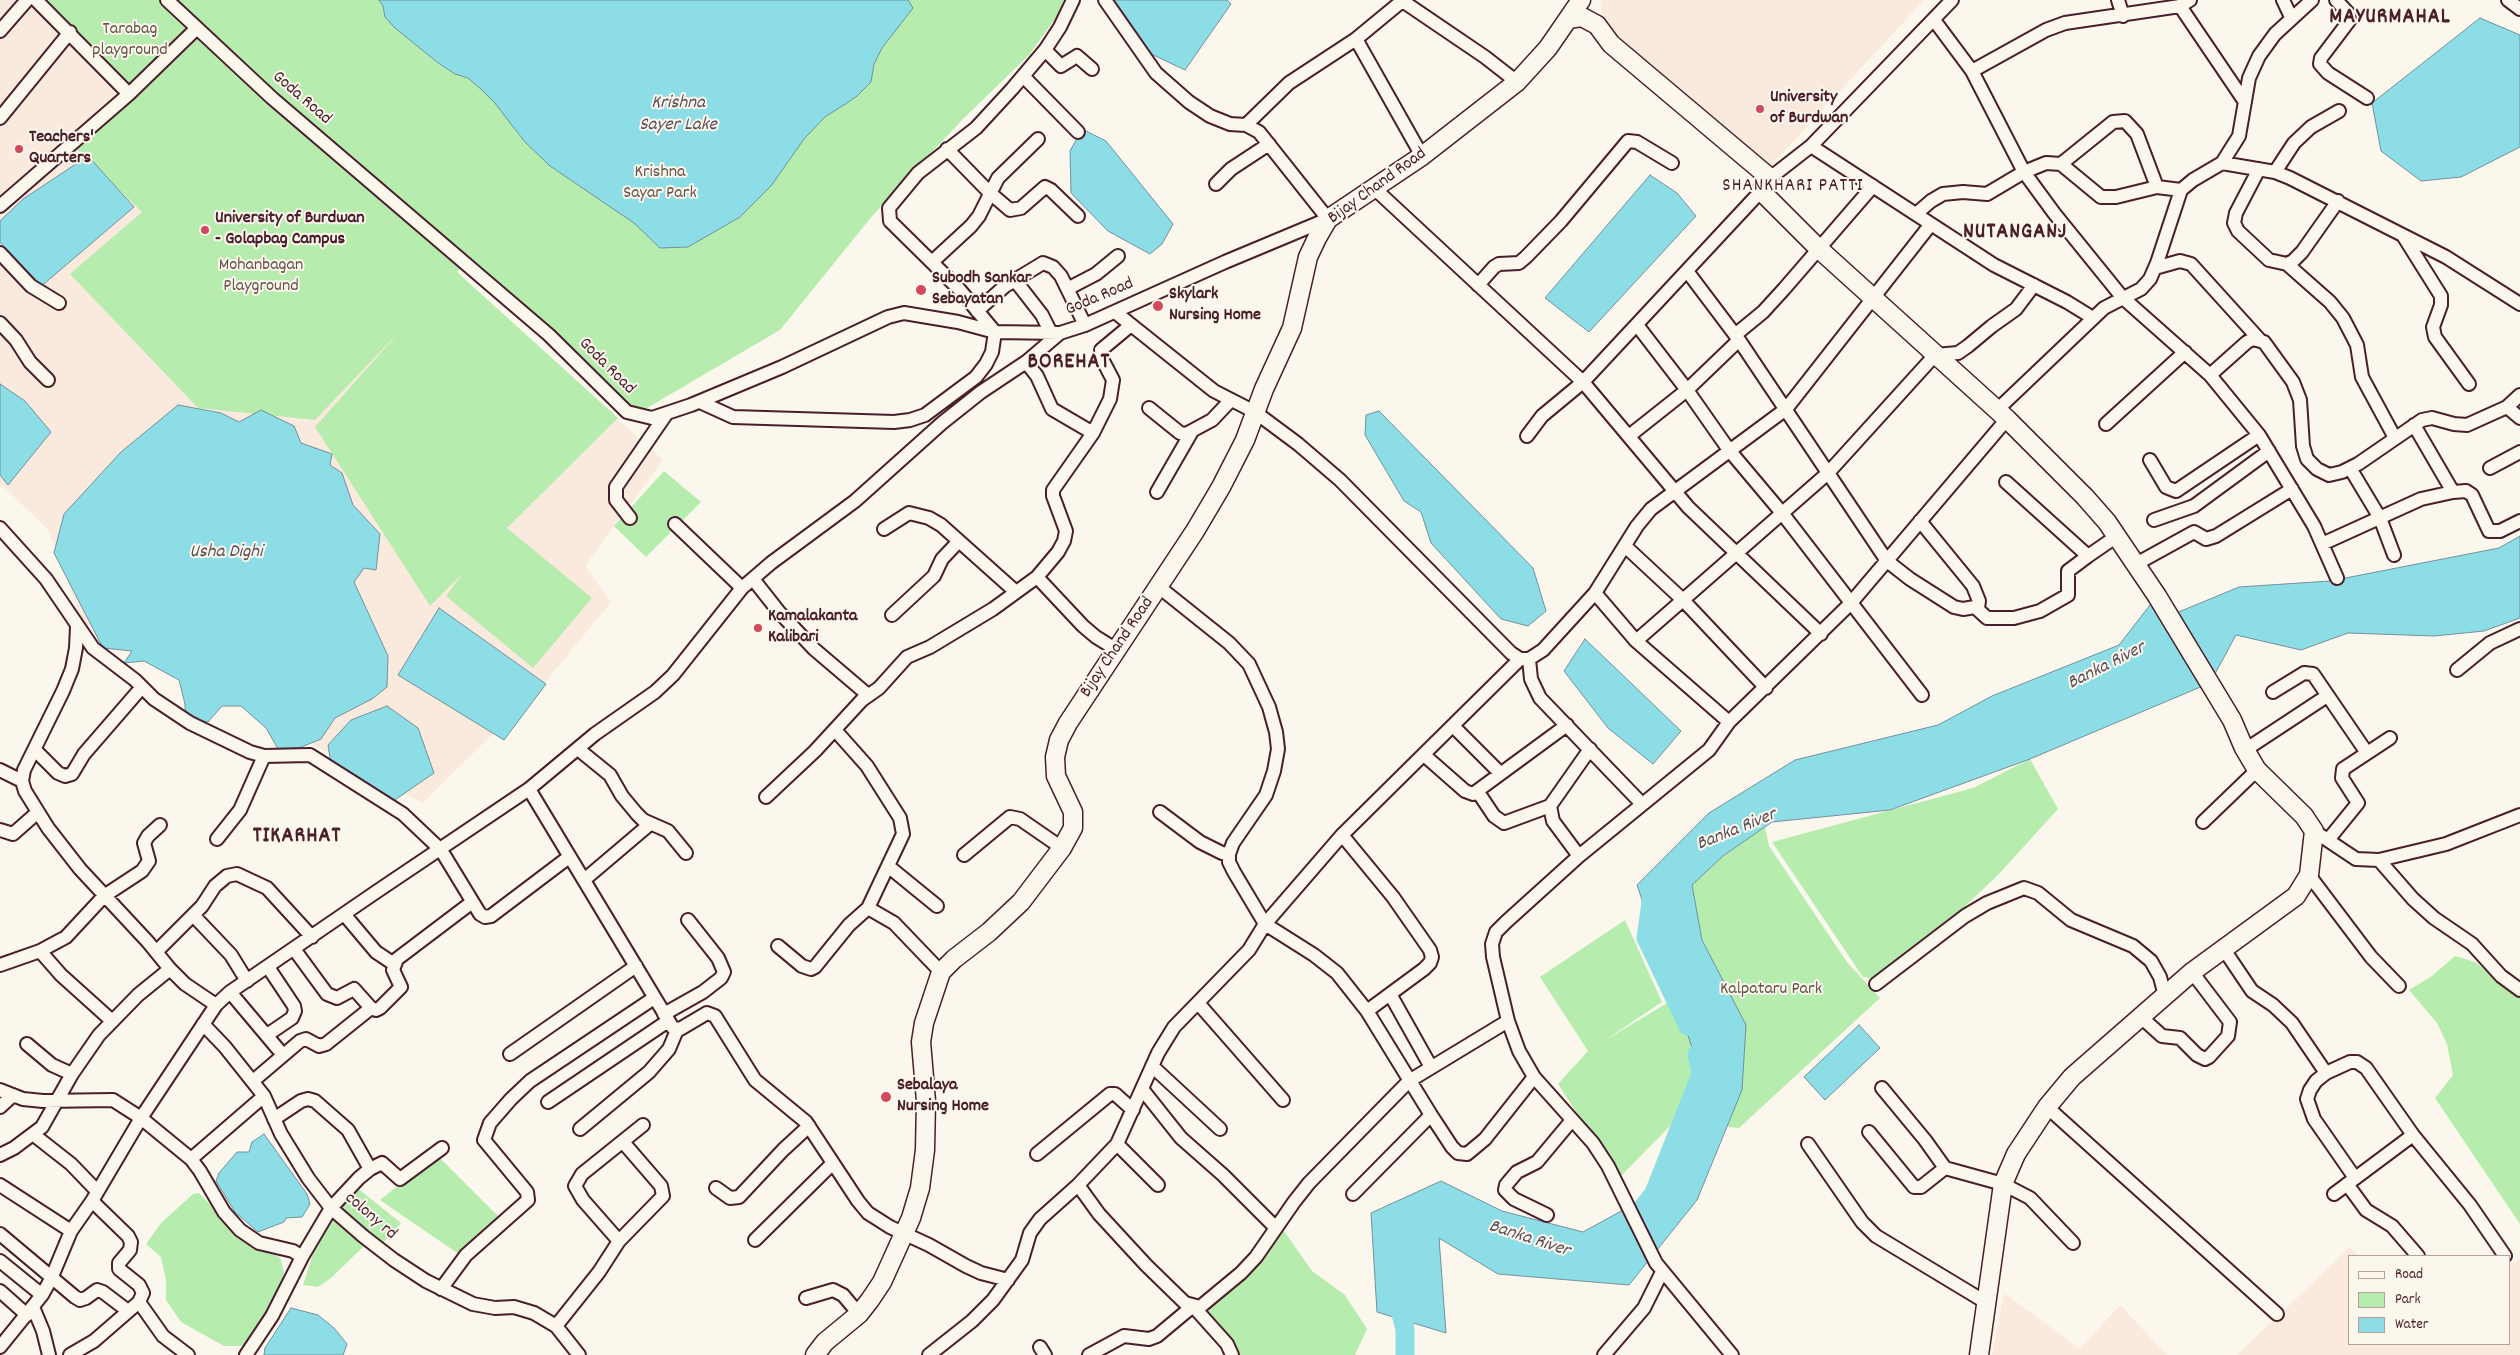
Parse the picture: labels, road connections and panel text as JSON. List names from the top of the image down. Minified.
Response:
{"streets":{"street":["Goda Road","Bijay Chand Road","colony rd"]},"crossings":[["Goda Road","Bijay Chand Road"]],"districts":["MAYURMAHAL","SHANKHARI PATTI","NUTANGANJ","BOREHAT","TIKARHAT"],"water":["Krishna Sayer Lake","Usha Dighi","Banka River"],"parks":["Tarabag playground","Krishna Sayar Park","Mohanbagan Playground","Kalpataru Park"],"places":["University of Burdwan","Teachers' Quarters","University of Burdwan - Golapbag Campus","Subodh Sankar Sebayatan","Skylark Nursing Home","Kamalakanta Kalibari","Sebalaya Nursing Home"],"legend":["Road","Park","Water"]}
